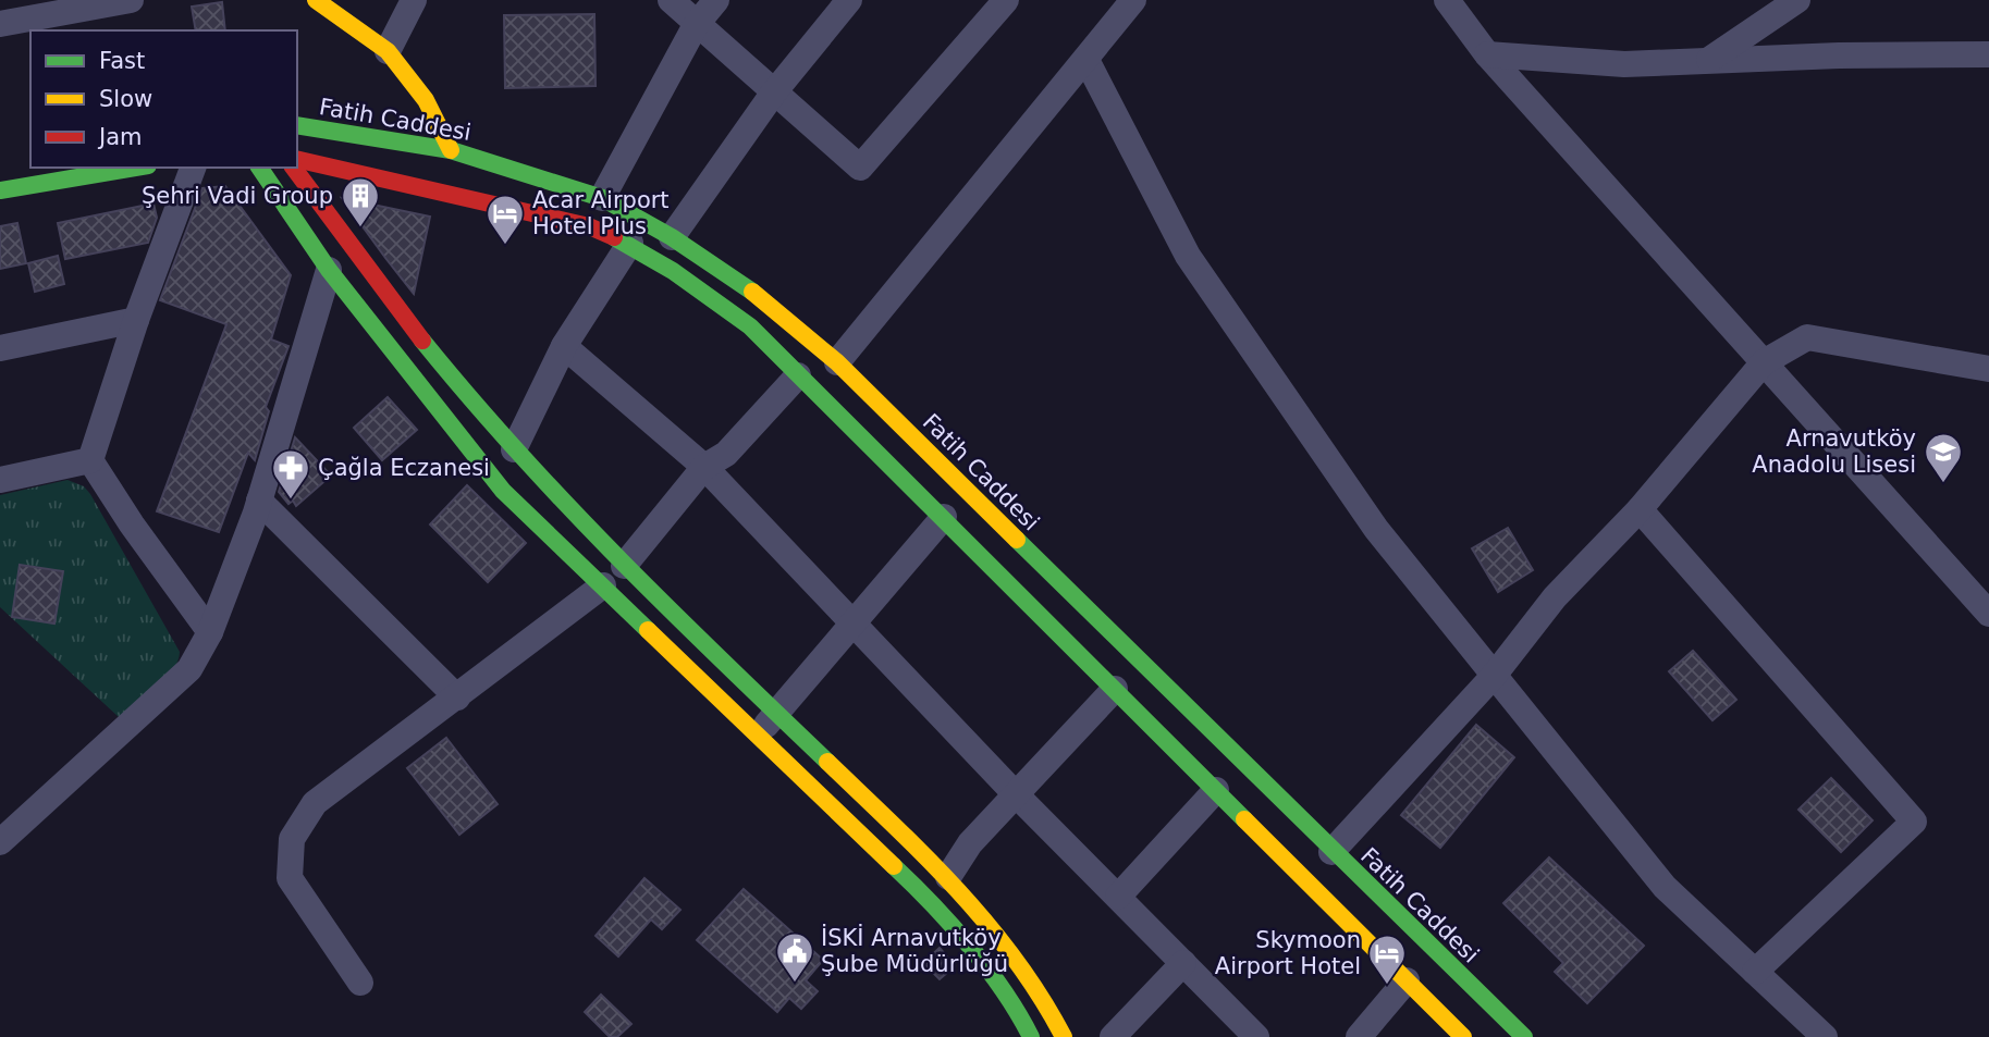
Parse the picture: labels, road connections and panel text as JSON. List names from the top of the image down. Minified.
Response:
{"streets":{"main road":["Fatih Caddesi"]},"places":{"building":["Şehri Vadi Group"],"hotel":["Acar Airport Hotel Plus","Skymoon Airport Hotel"],"school or university":["Arnavutköy Anadolu Lisesi"],"pharmacy":["Çağla Eczanesi"],"public building":["İSKİ Arnavutköy Şube Müdürlüğü"]},"legend":["Fast","Slow","Jam"]}
